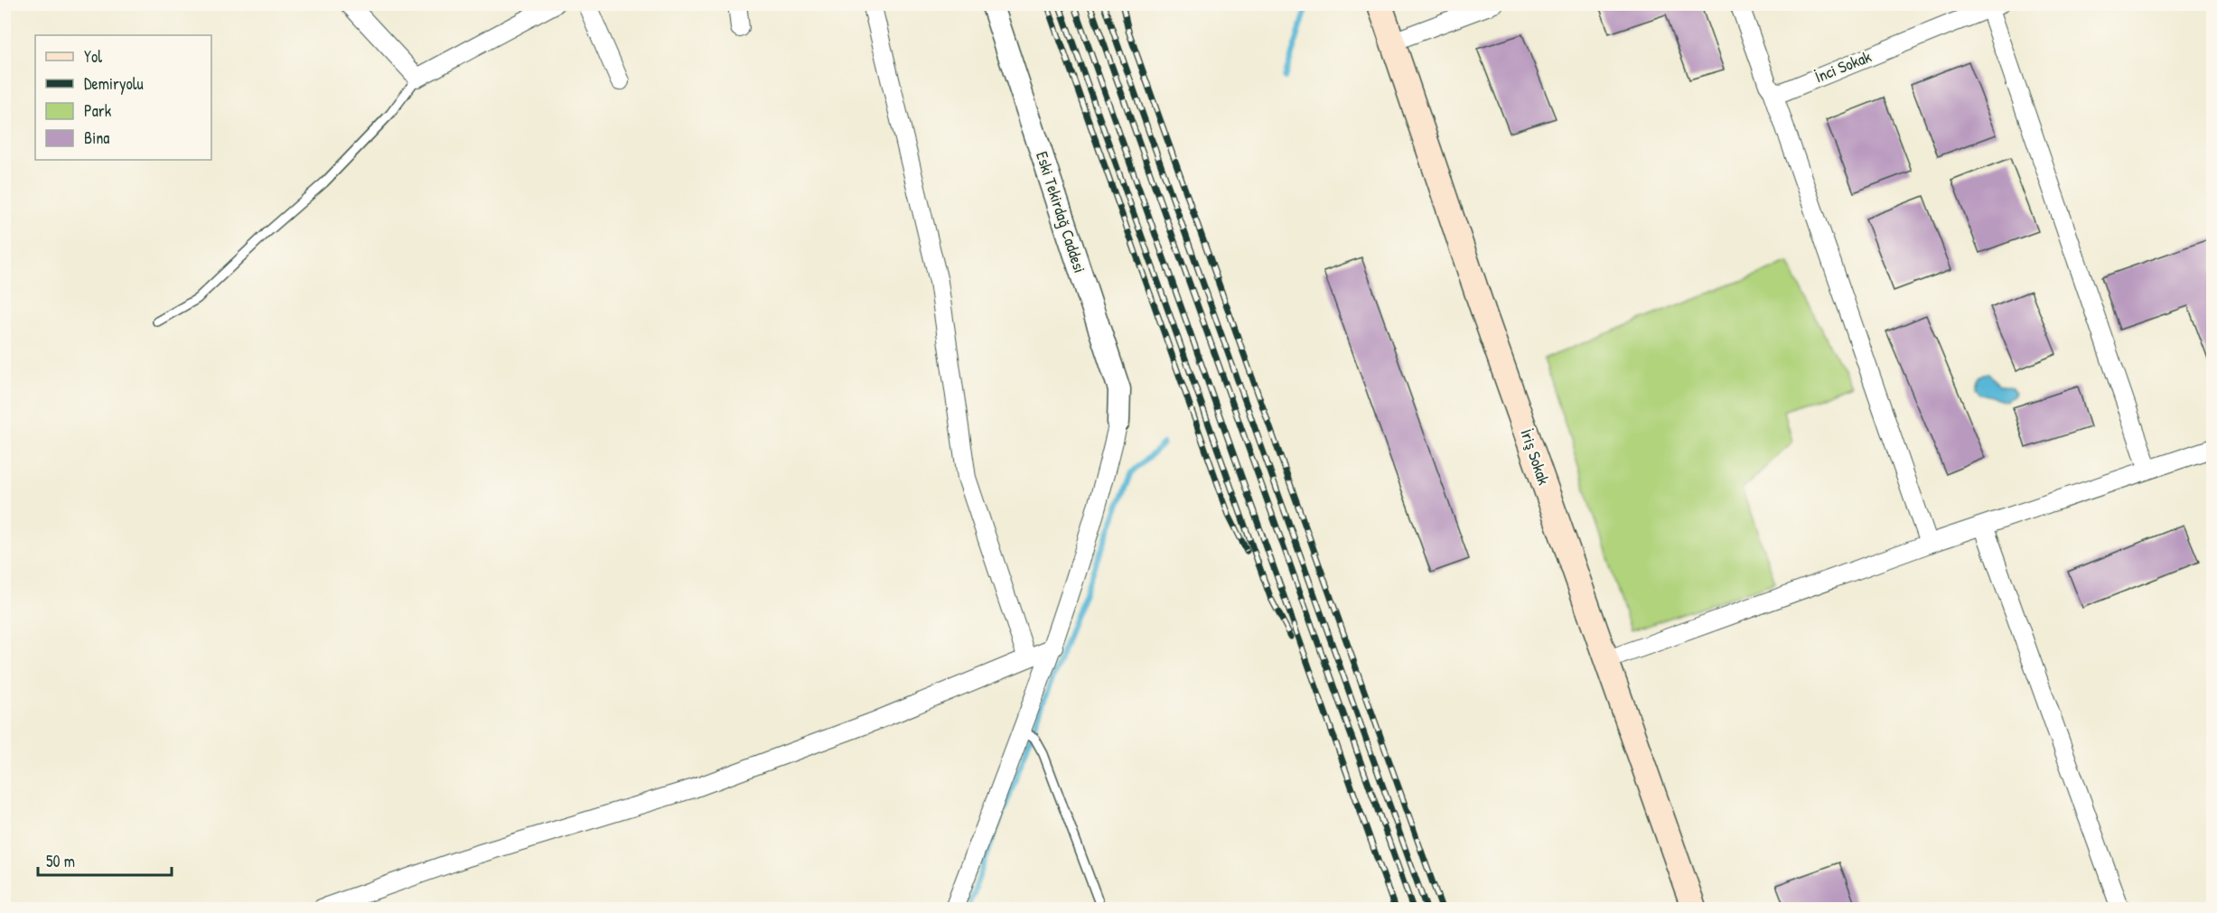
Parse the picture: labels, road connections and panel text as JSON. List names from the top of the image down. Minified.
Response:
{"streets":{"main road":["İriş Sokak"],"street":["İnci Sokak","Eski Tekirdağ Caddesi"]},"legend":["Yol","Demiryolu","Park","Bina"],"scale_bar":"50 m"}
